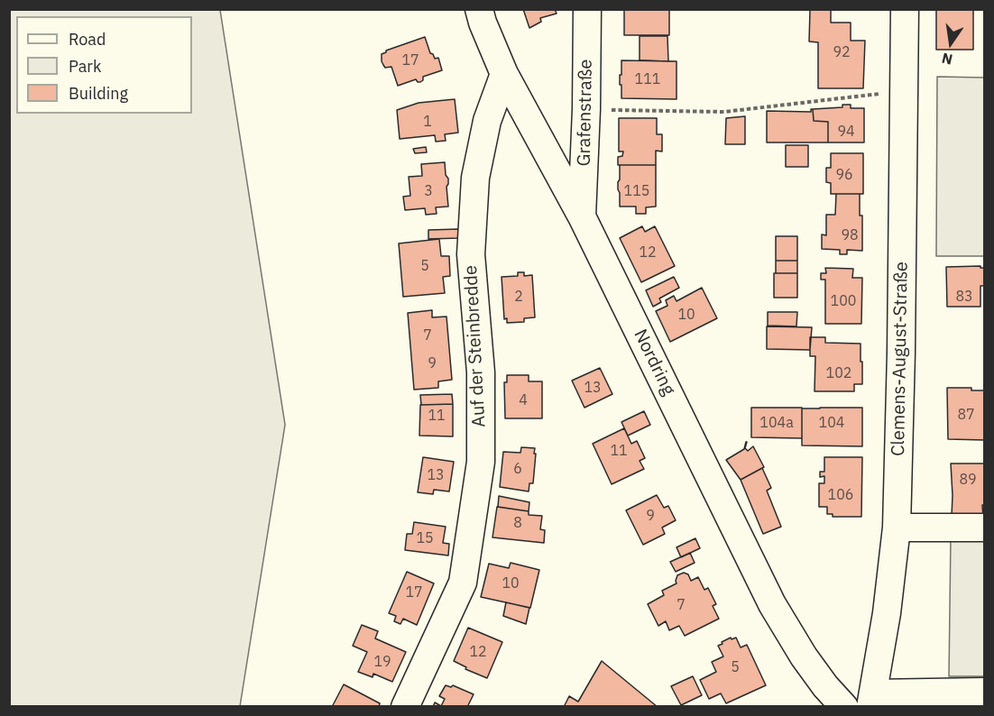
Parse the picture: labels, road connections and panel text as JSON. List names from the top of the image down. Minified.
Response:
{"streets":{"street":["Grafenstraße","Auf der Steinbredde","Clemens-August-Straße","Nordring"]},"crossings":[["Grafenstraße","Nordring"],["Auf der Steinbredde","Nordring"]],"house_numbers":["92","17","111","1","94","96","3","115","98","12","5","2","83","100","10","7","9","102","13","4","87","11","104a","104","11","6","13","89","106","9","8","15","10","17","7","12","19","5"],"legend":["Road","Park","Building"],"north":"bottom"}
